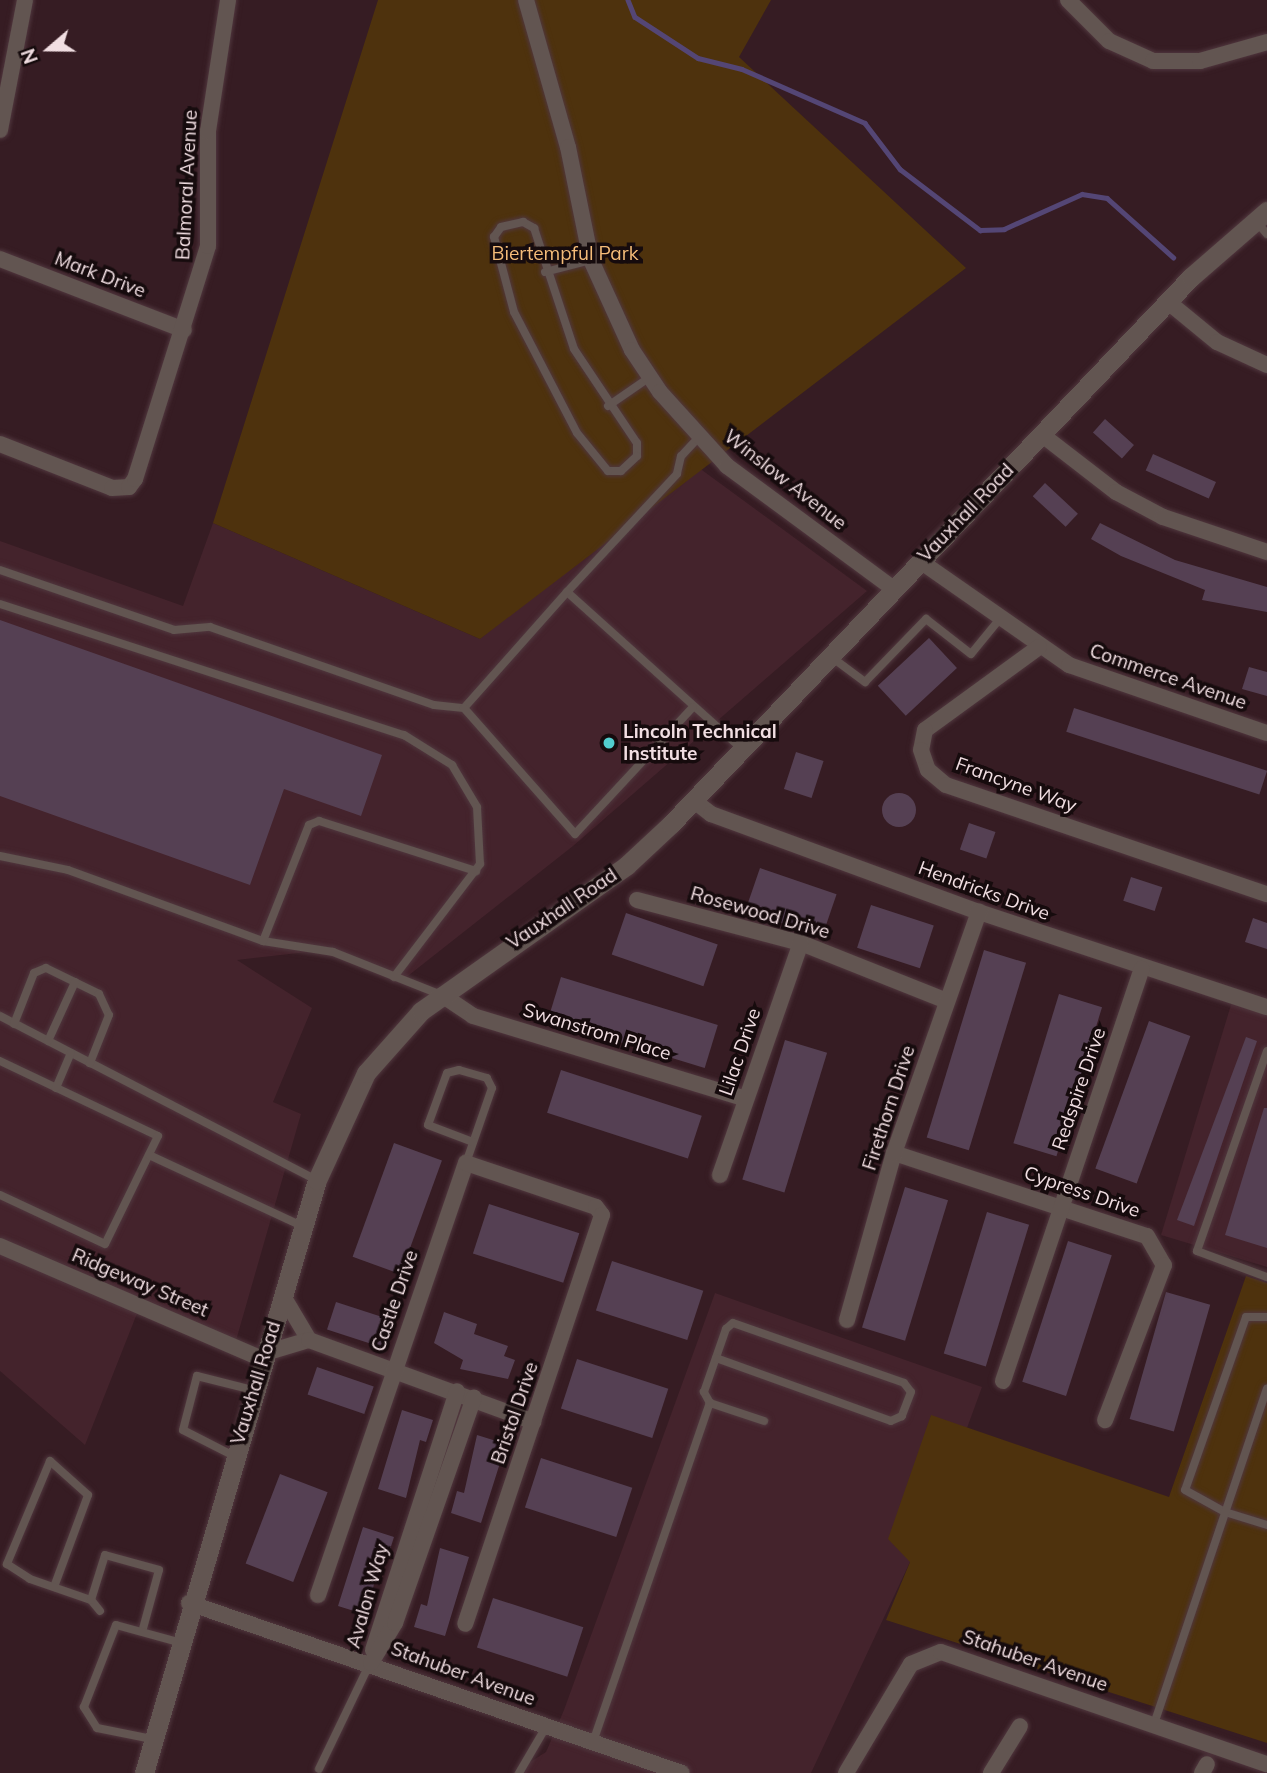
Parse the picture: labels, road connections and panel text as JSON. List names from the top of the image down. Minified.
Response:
{"streets":{"street":["Balmoral Avenue","Mark Drive","Winslow Avenue","Vauxhall Road","Commerce Avenue","Francyne Way","Hendricks Drive","Rosewood Drive","Swanstrom Place","Lilac Drive","Redspire Drive","Firethorn Drive","Cypress Drive","Ridgeway Street","Castle Drive","Bristol Drive","Avalon Way","Stahuber Avenue"]},"crossings":[["Balmoral Avenue","Mark Drive"],["Winslow Avenue","Vauxhall Road"],["Vauxhall Road","Commerce Avenue"],["Vauxhall Road","Hendricks Drive"],["Vauxhall Road","Swanstrom Place"],["Vauxhall Road","Ridgeway Street"],["Vauxhall Road","Stahuber Avenue"],["Commerce Avenue","Francyne Way"],["Hendricks Drive","Redspire Drive"],["Hendricks Drive","Firethorn Drive"],["Rosewood Drive","Lilac Drive"],["Rosewood Drive","Firethorn Drive"],["Swanstrom Place","Lilac Drive"],["Redspire Drive","Cypress Drive"],["Firethorn Drive","Cypress Drive"],["Castle Drive","Bristol Drive"],["Avalon Way","Stahuber Avenue"]],"parks":["Biertempful Park"],"places":["Lincoln Technical Institute"],"north":"left"}
